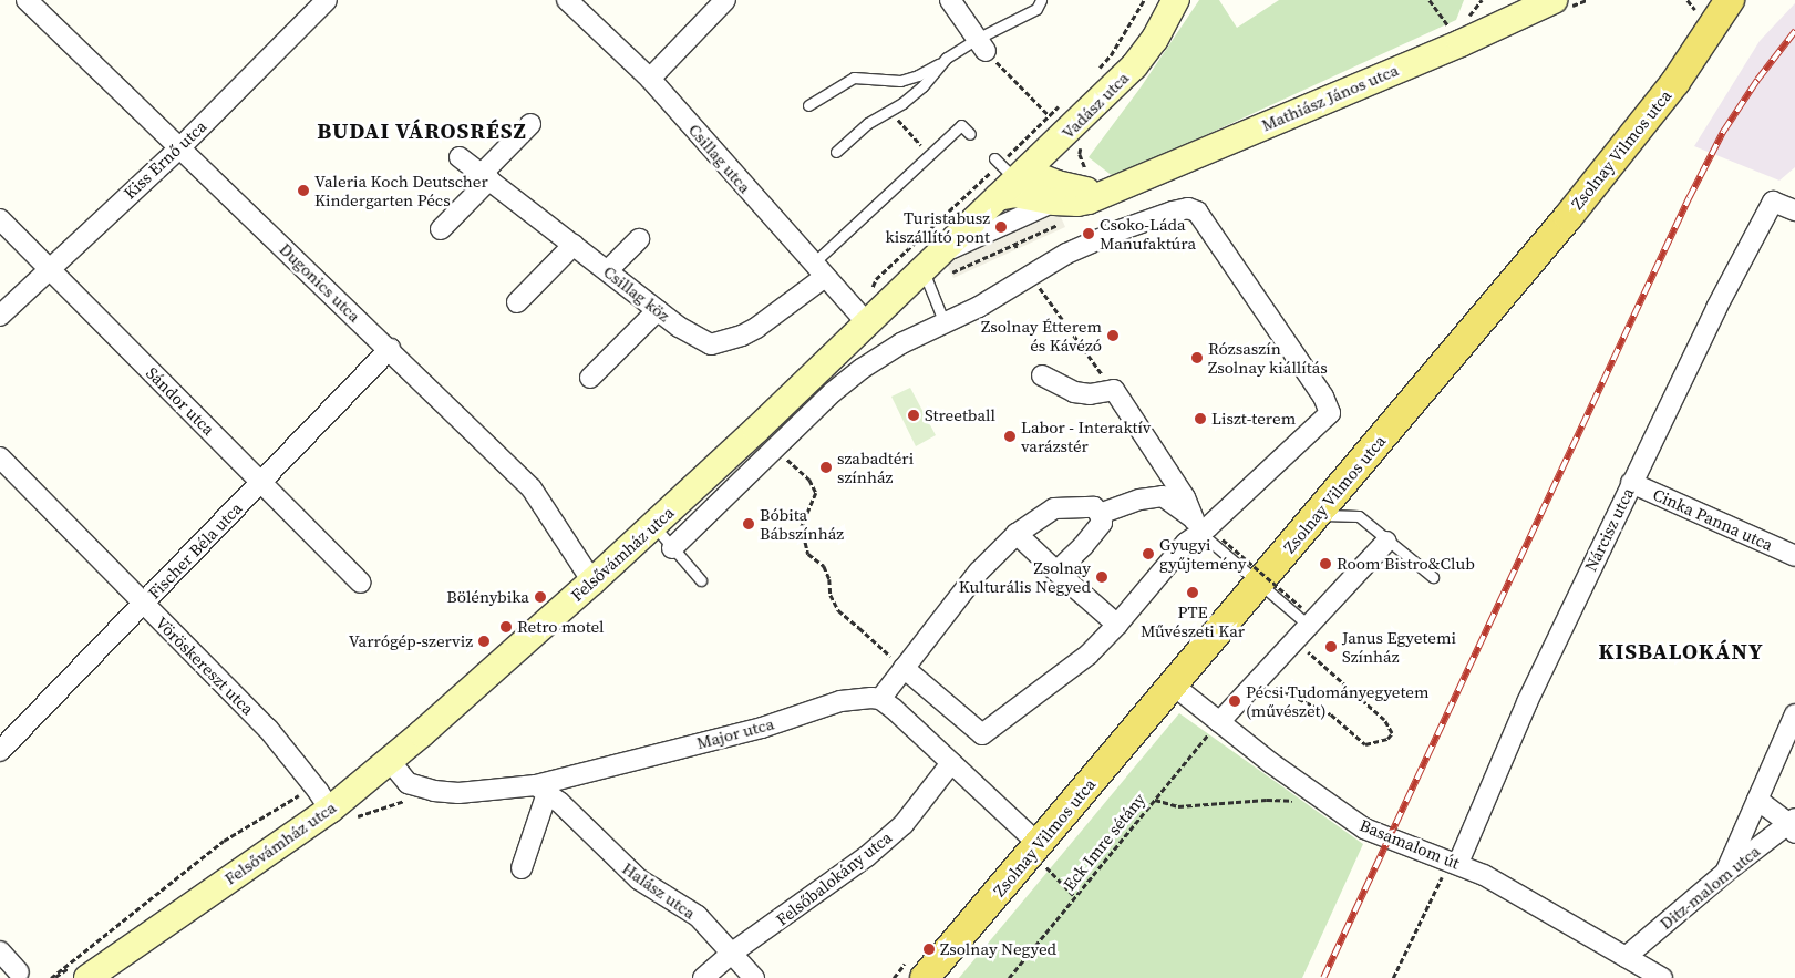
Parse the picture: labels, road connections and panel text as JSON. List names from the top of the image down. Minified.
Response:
{"streets":{"main road":["Zsolnay Vilmos utca"],"street":["Mathiász János utca","Vadász utca","Csillag utca","Kiss Ernő utca","Dugonics utca","Csillag köz","Sándor utca","Cinka Panna utca","Nárcisz utca","Fischer Béla utca","Felsővámház utca","Vöröskereszt utca","Major utca","Basamalom út","Felsőbalokány utca","Ditz-malom utca","Halász utca"],"path":["Eck Imre sétány"]},"crossings":[["Mathiász János utca","Vadász utca"],["Mathiász János utca","Felsővámház utca"],["Vadász utca","Felsővámház utca"],["Zsolnay Vilmos utca","Basamalom út"],["Csillag utca","Csillag köz"],["Csillag utca","Felsővámház utca"],["Kiss Ernő utca","Dugonics utca"],["Kiss Ernő utca","Sándor utca"],["Dugonics utca","Fischer Béla utca"],["Dugonics utca","Felsővámház utca"],["Sándor utca","Fischer Béla utca"],["Cinka Panna utca","Nárcisz utca"],["Nárcisz utca","Basamalom út"],["Fischer Béla utca","Vöröskereszt utca"],["Felsővámház utca","Vöröskereszt utca"],["Major utca","Halász utca"],["Eck Imre sétány","Basamalom út"],["Basamalom út","Ditz-malom utca"],["Felsőbalokány utca","Halász utca"]],"districts":["BUDAI VÁROSRÉSZ","KISBALOKÁNY"],"places":["Valeria Koch Deutscher Kindergarten Pécs","Turistabusz kiszállító pont","Csoko-Láda Manufaktúra","Zsolnay Étterem és Kávézó","Rózsaszín Zsolnay kiállítás","Streetball","Liszt-terem","Labor - Interaktív varázstér","szabadtéri színház","Bóbita Bábszínház","Gyugyi gyűjtemény","Room Bistro&Club","Zsolnay Kulturális Negyed","PTE Művészeti Kar","Bölénybika","Retro motel","Varrógép-szerviz","Janus Egyetemi Színház","Pécsi Tudományegyetem (művészet)","Zsolnay Negyed"]}
